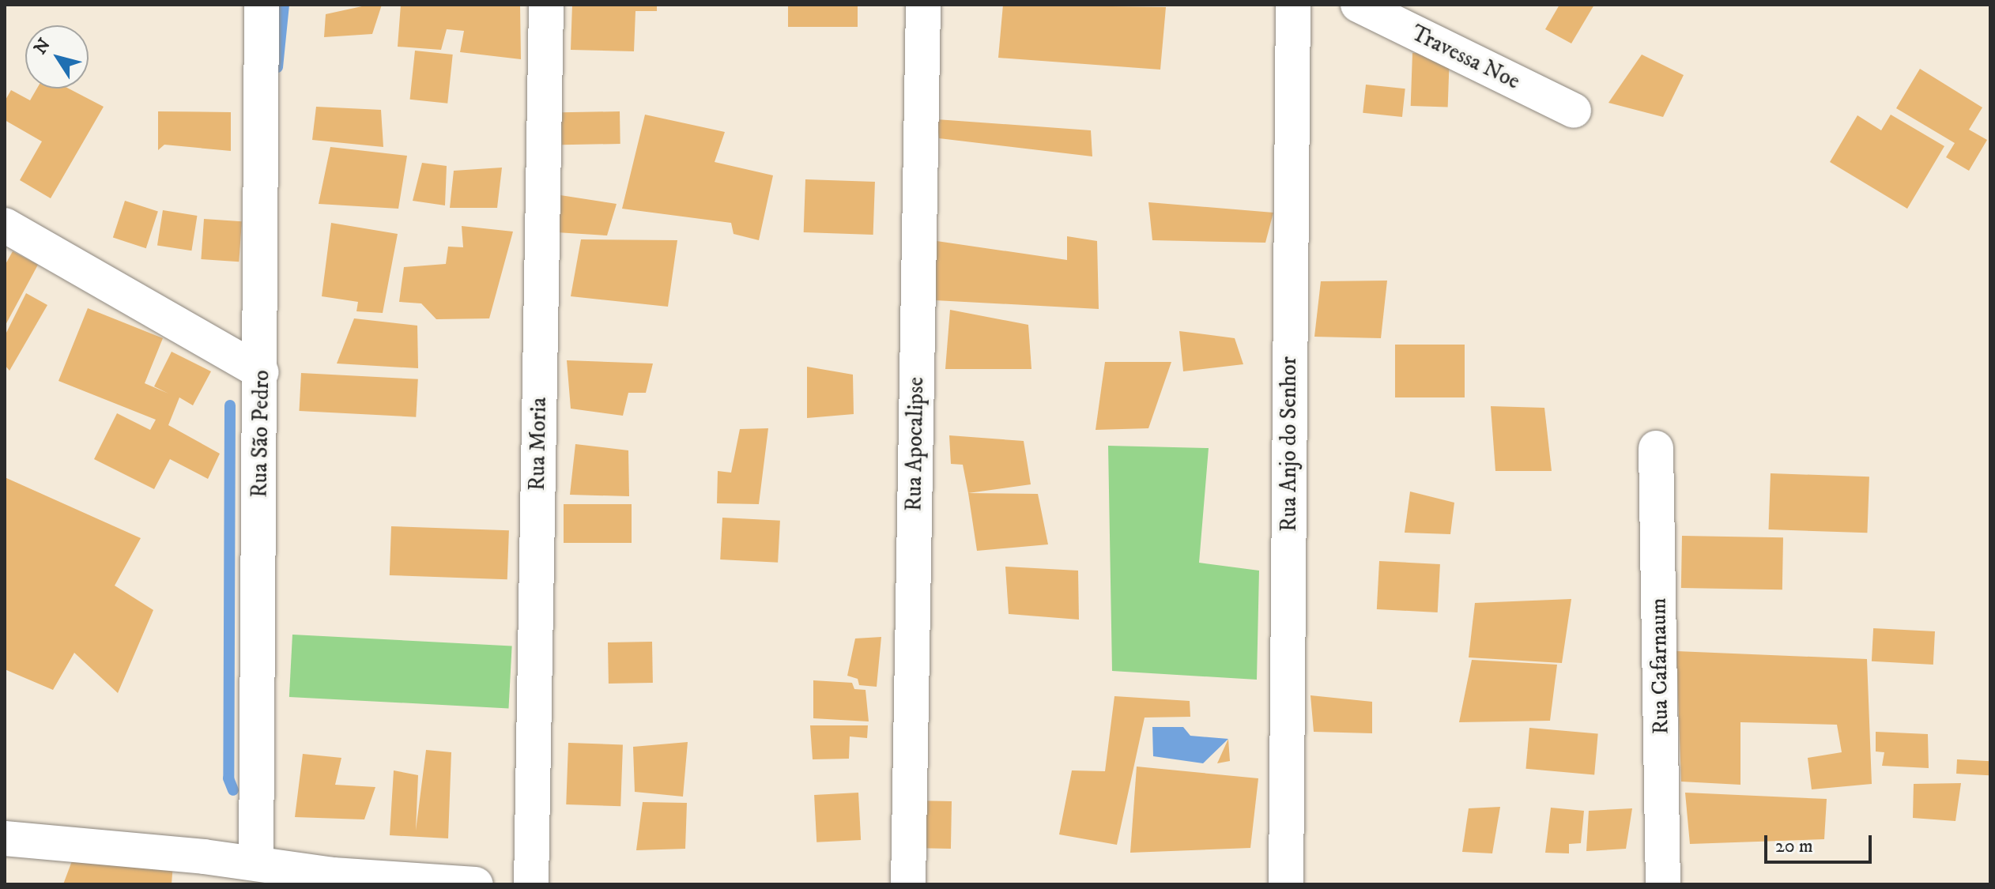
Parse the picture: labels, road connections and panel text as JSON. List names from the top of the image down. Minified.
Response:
{"streets":{"street":["Travessa Noe","Rua São Pedro","Rua Moria","Rua Apocalipse","Rua Anjo do Senhor","Rua Cafarnaum"]},"scale_bar":"20 m","north":"top left"}
